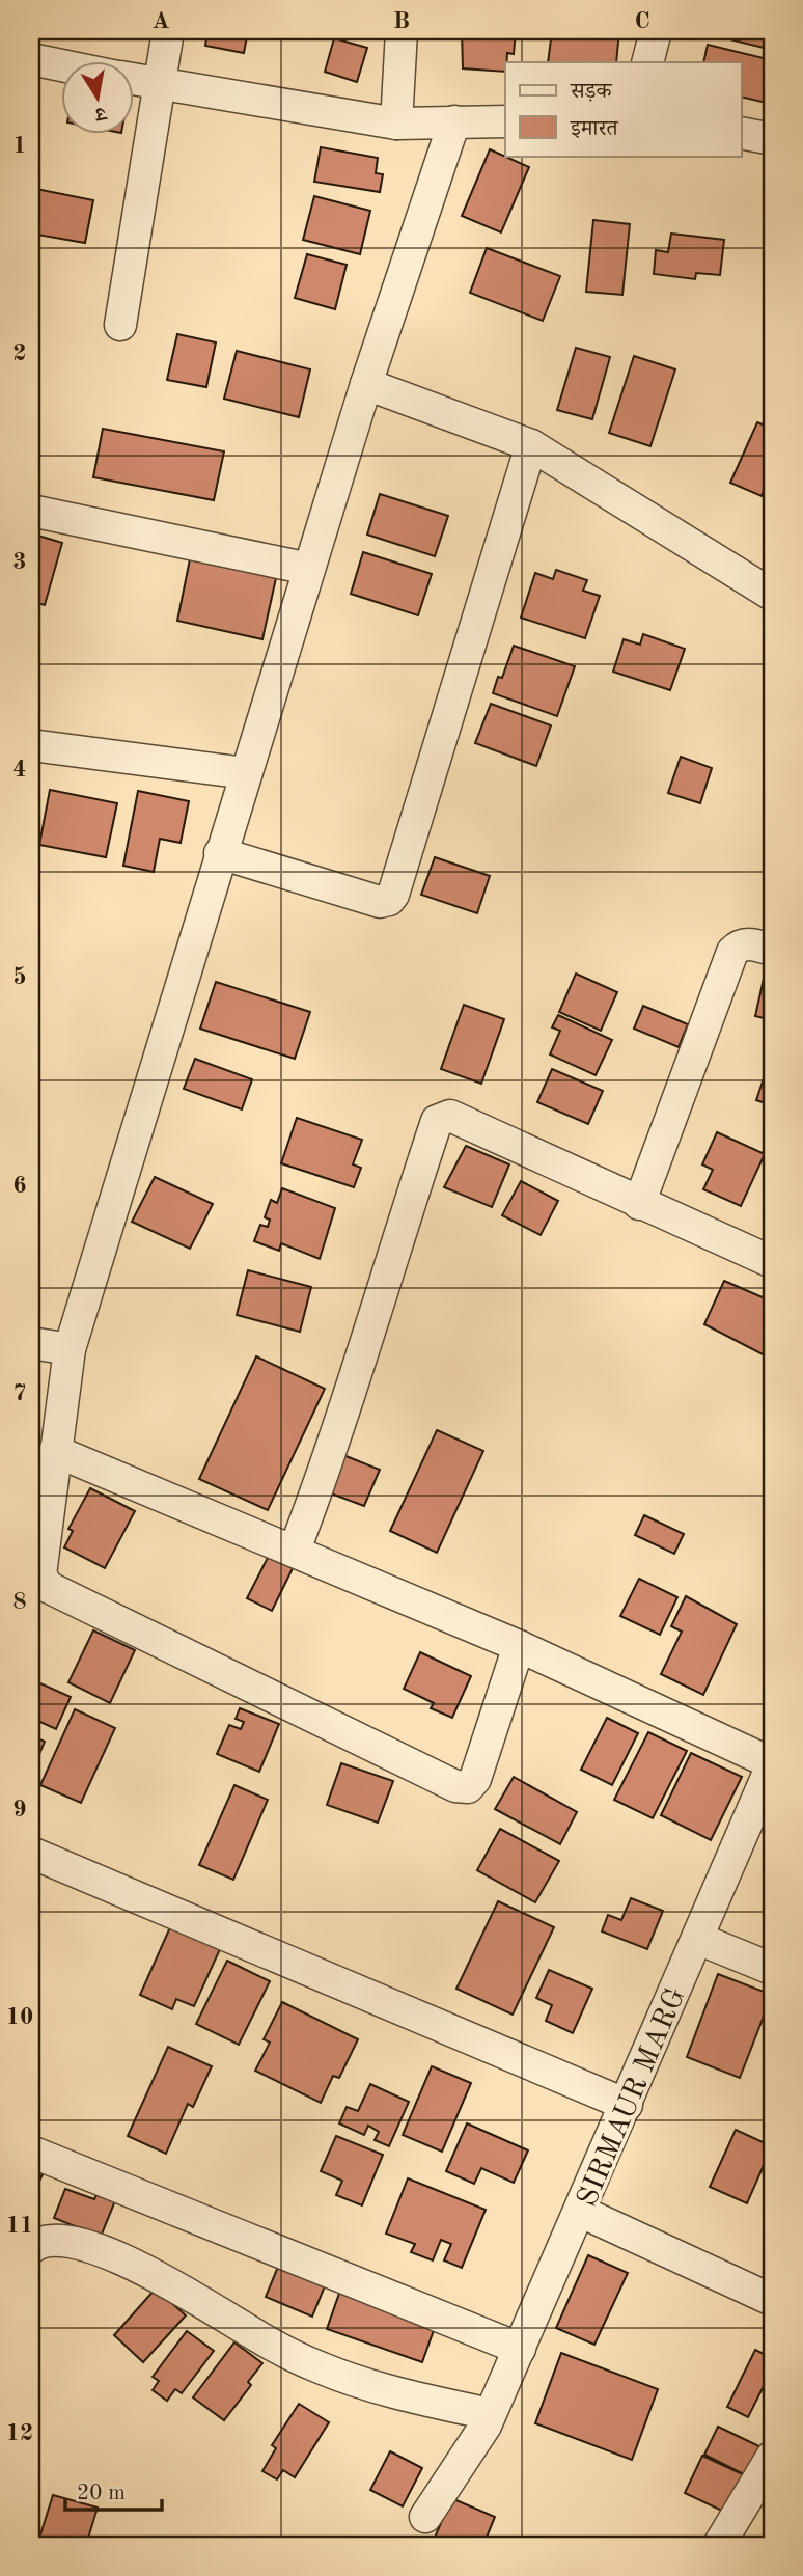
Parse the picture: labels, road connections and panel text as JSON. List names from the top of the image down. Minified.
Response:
{"streets":{"street":["SIRMAUR MARG"]},"legend":["सड़क","इमारत"],"scale_bar":"20 m","north":"bottom","grid":{"columns":["A","B","C"],"rows":["1","2","3","4","5","6","7","8","9","10","11","12"]}}
